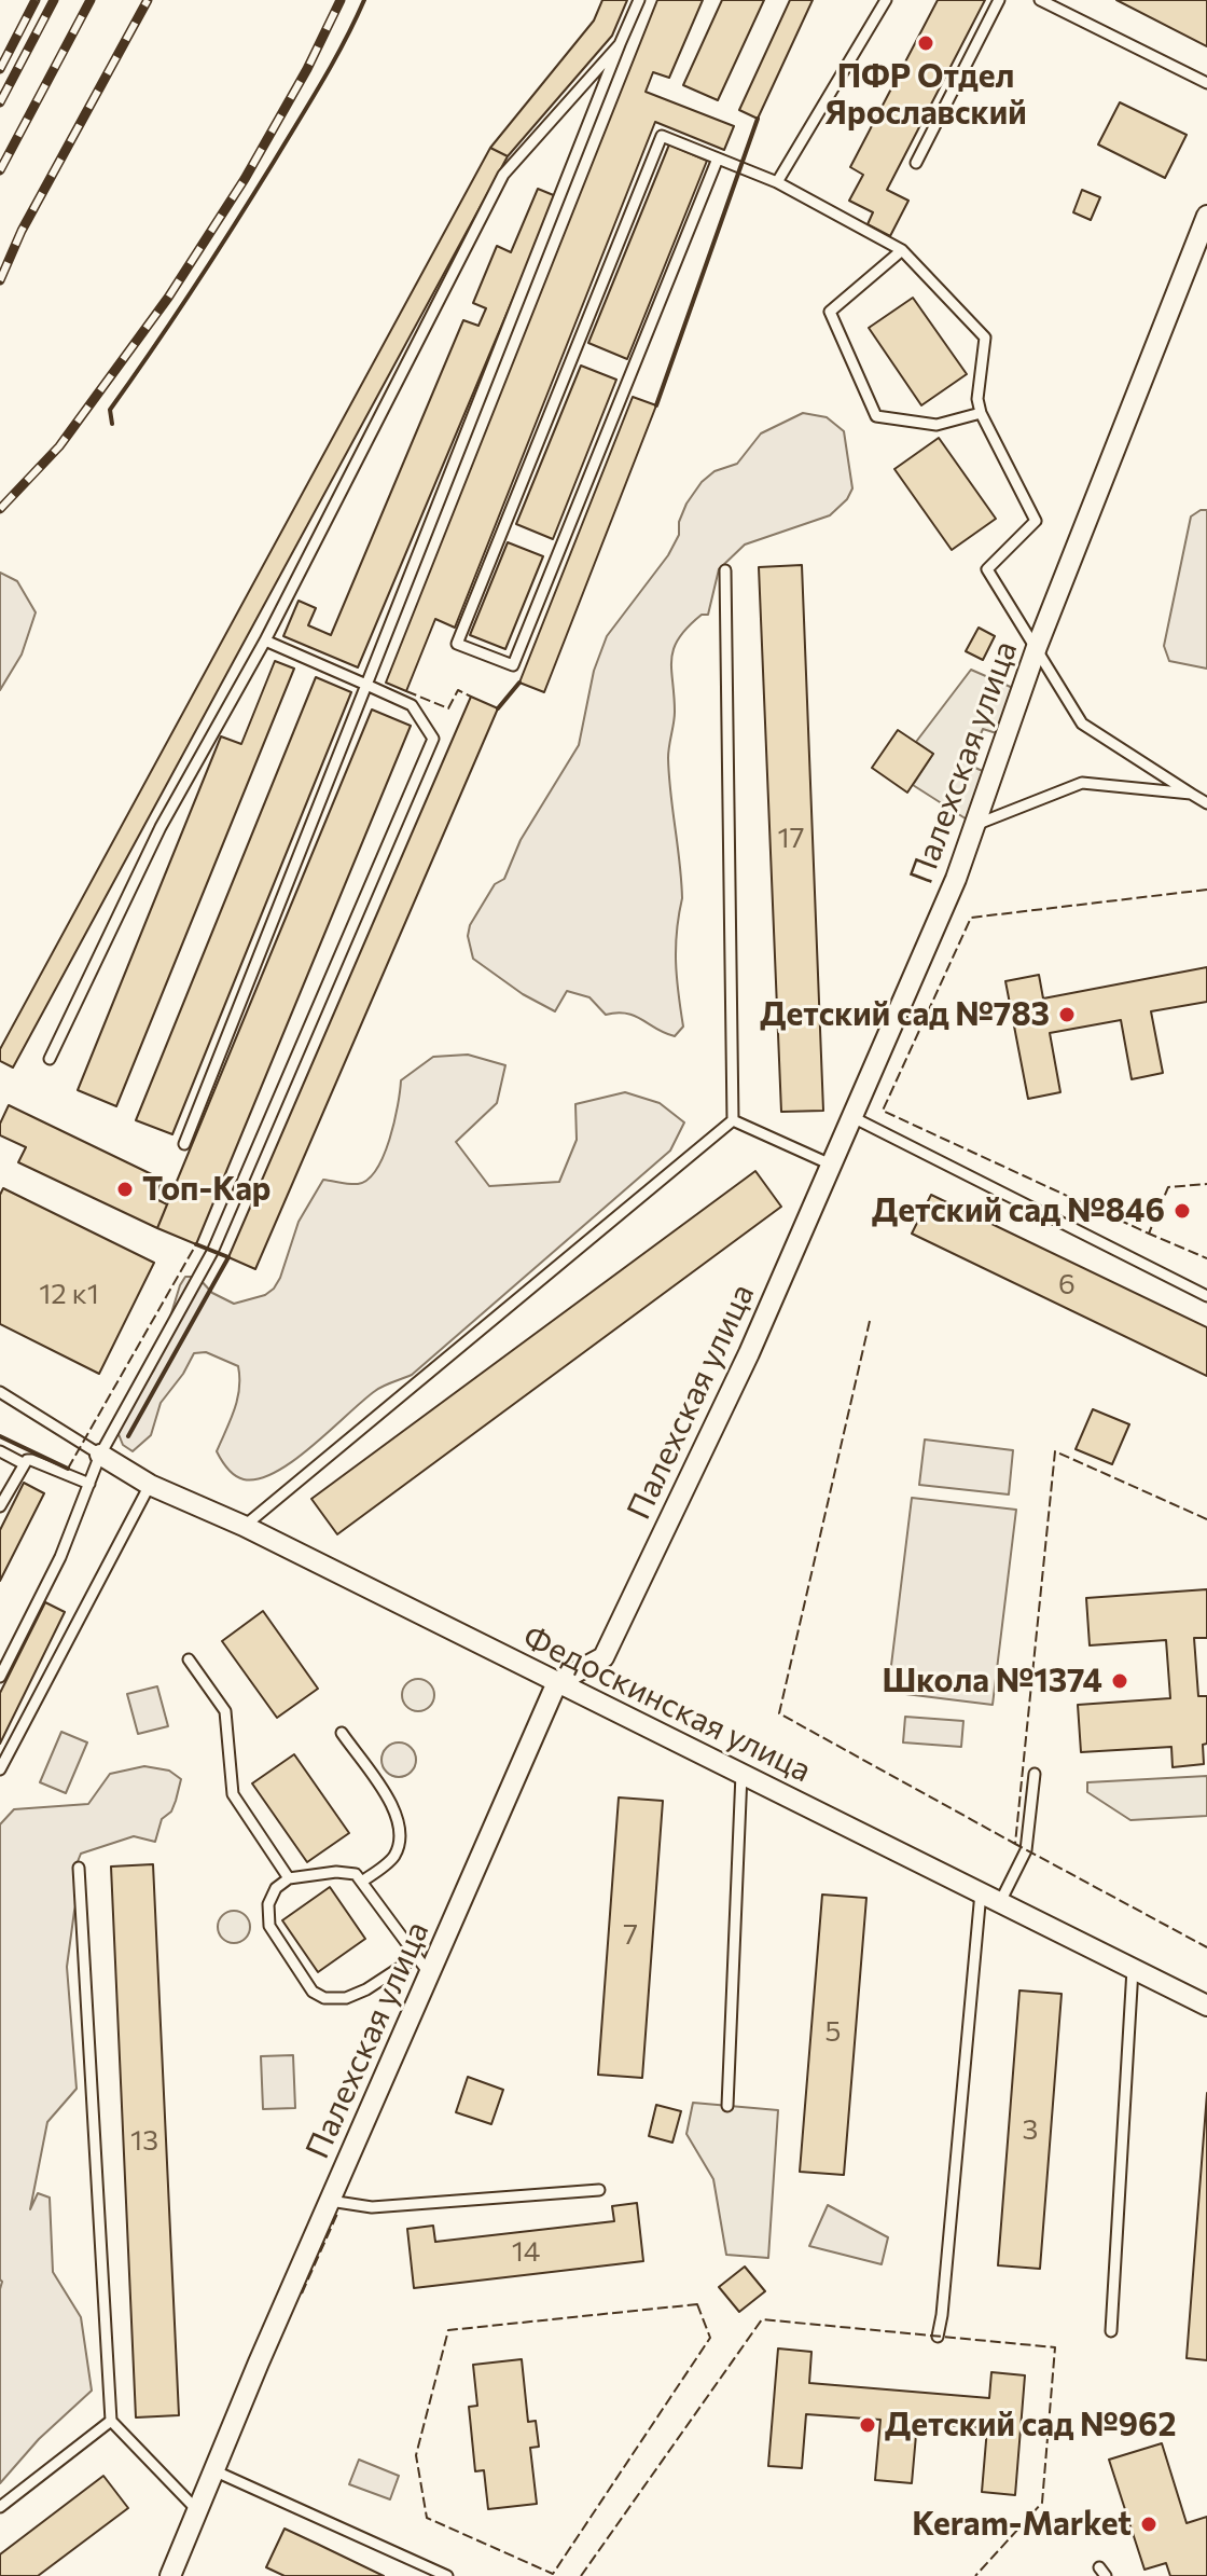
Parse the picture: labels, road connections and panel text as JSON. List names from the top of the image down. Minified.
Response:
{"streets":{"street":["Палехская улица","Федоскинская улица"]},"crossings":[["Палехская улица","Федоскинская улица"]],"places":["ПФР Отдел Ярославский","Детский сад №783","Топ-Кар","Детский сад №846","Школа №1374","Детский сад №962","Keram-Market"],"house_numbers":["17","6","12 к1","7","5","3","13","14"]}
